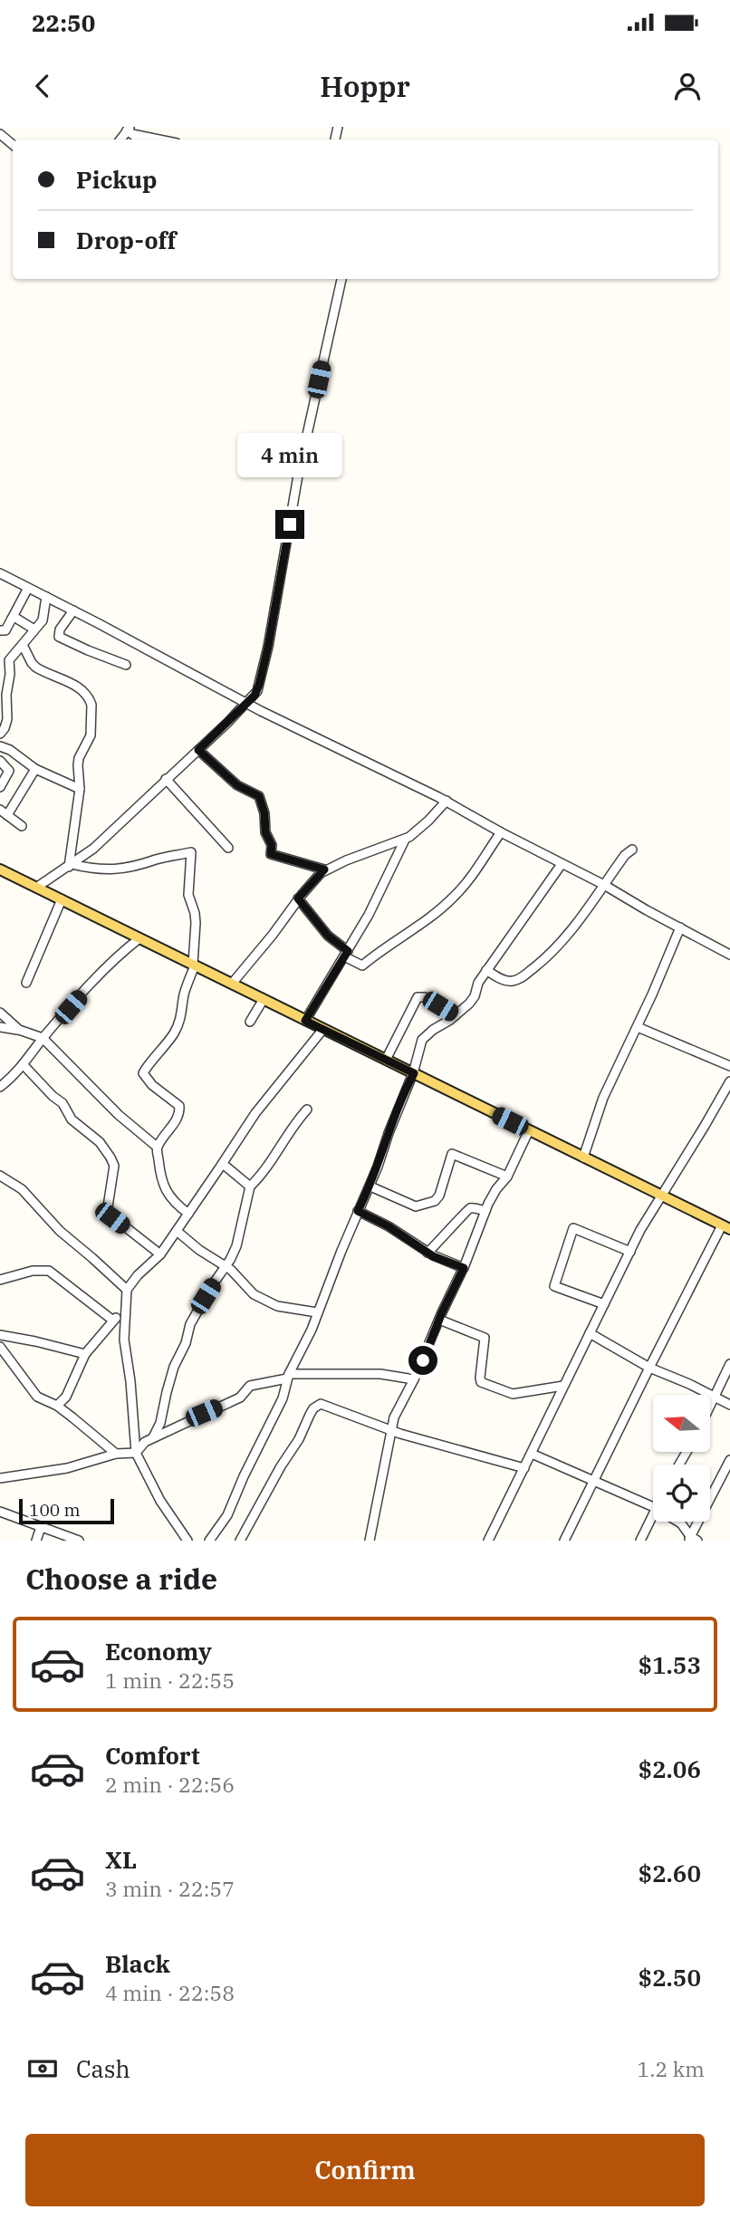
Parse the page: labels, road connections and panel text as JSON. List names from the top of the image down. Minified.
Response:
{"scale_bar":"100 m","north":"left","page":{"status":"22:50","header":"Hoppr","banner":["Pickup","Drop-off"],"bubble":"4 min","scale":"100 m","heading":"Choose a ride","list":[{"name":"Economy","note":"1 min · 22:55","value":"$1.53"},{"name":"Comfort","note":"2 min · 22:56","value":"$2.06"},{"name":"XL","note":"3 min · 22:57","value":"$2.60"},{"name":"Black","note":"4 min · 22:58","value":"$2.50"}],"pay":["Cash","1.2 km"],"buttons":"Confirm"}}
